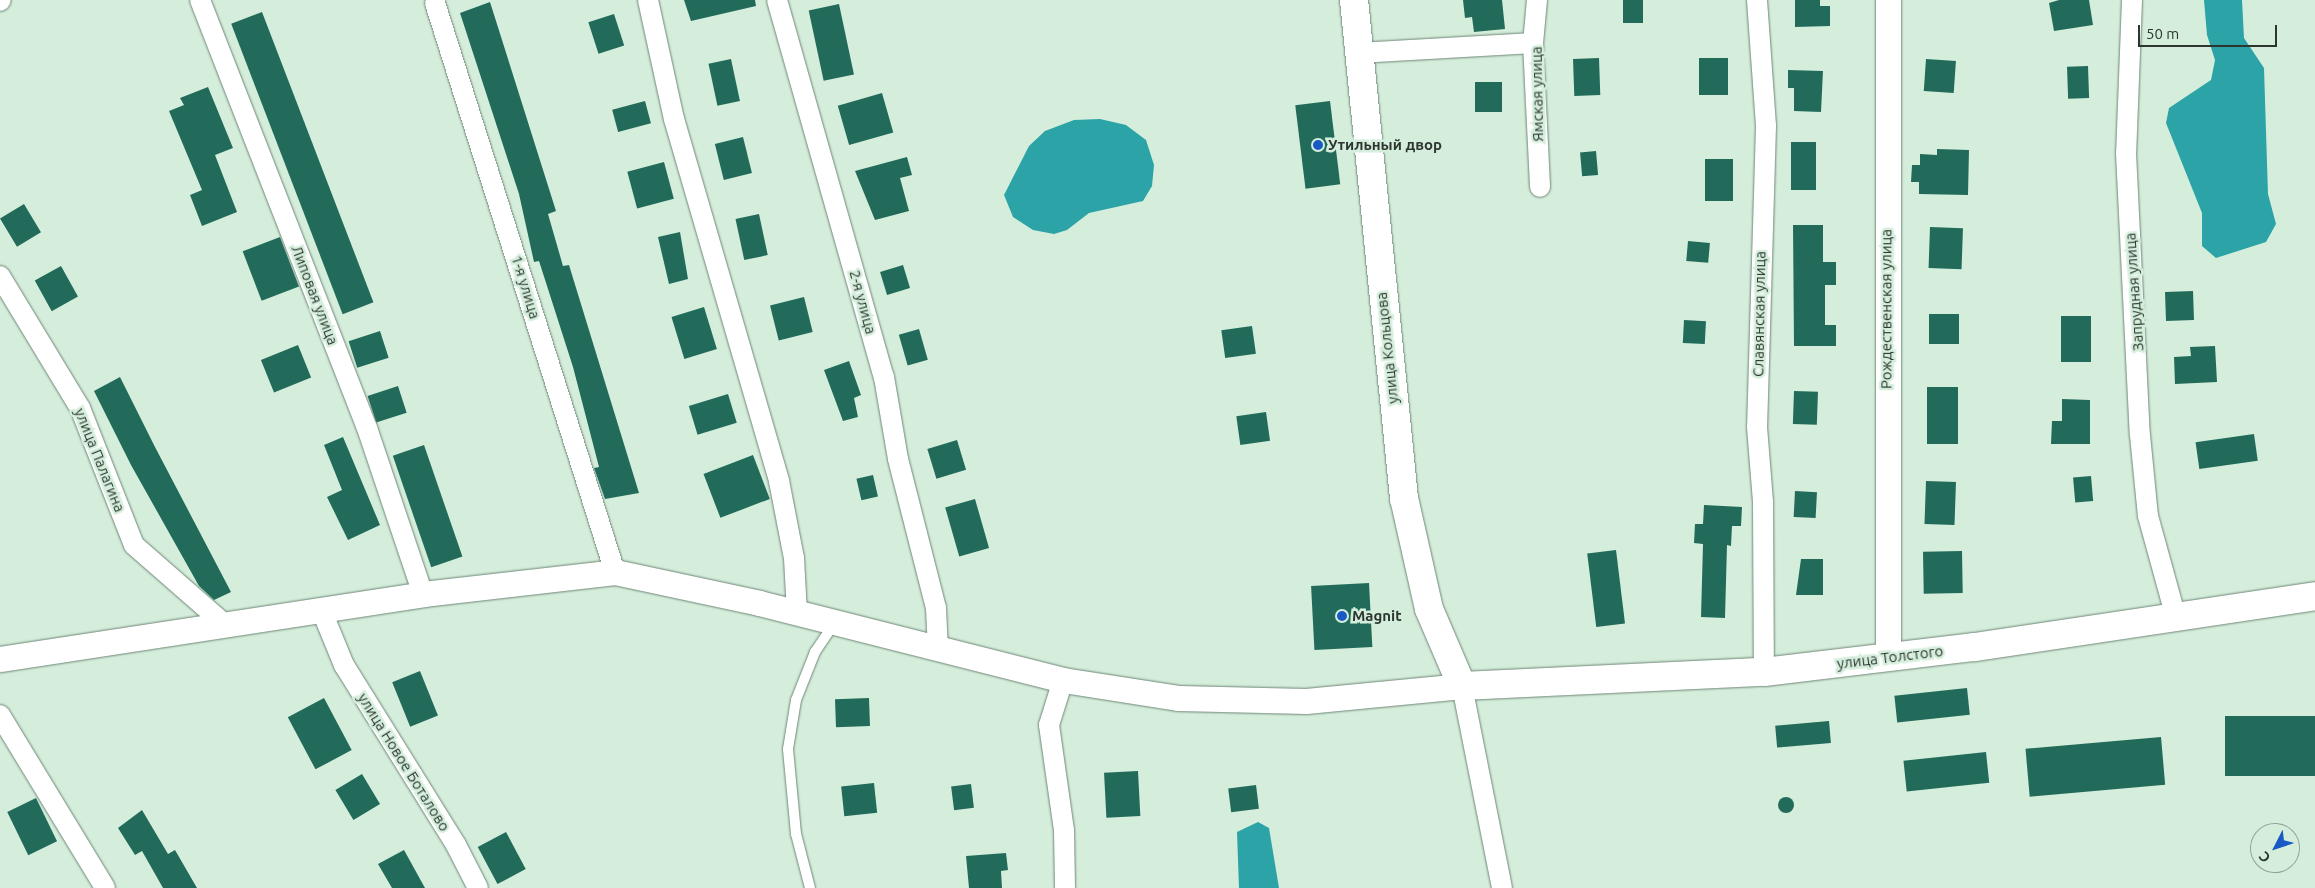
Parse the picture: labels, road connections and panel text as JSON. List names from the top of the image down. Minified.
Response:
{"streets":{"main road":["улица Кольцова","улица Толстого"],"street":["Ямская улица","1-я улица","Запрудная улица","Липовая улица","2-я улица","Рождественская улица","Славянская улица","улица Палагина","улица Новое Боталово"]},"crossings":[["Запрудная улица","улица Толстого"],["Рождественская улица","улица Толстого"],["Славянская улица","улица Толстого"],["улица Кольцова","улица Толстого"]],"places":["Утильный двор","Magnit"],"scale_bar":"50 m","north":"bottom left"}
